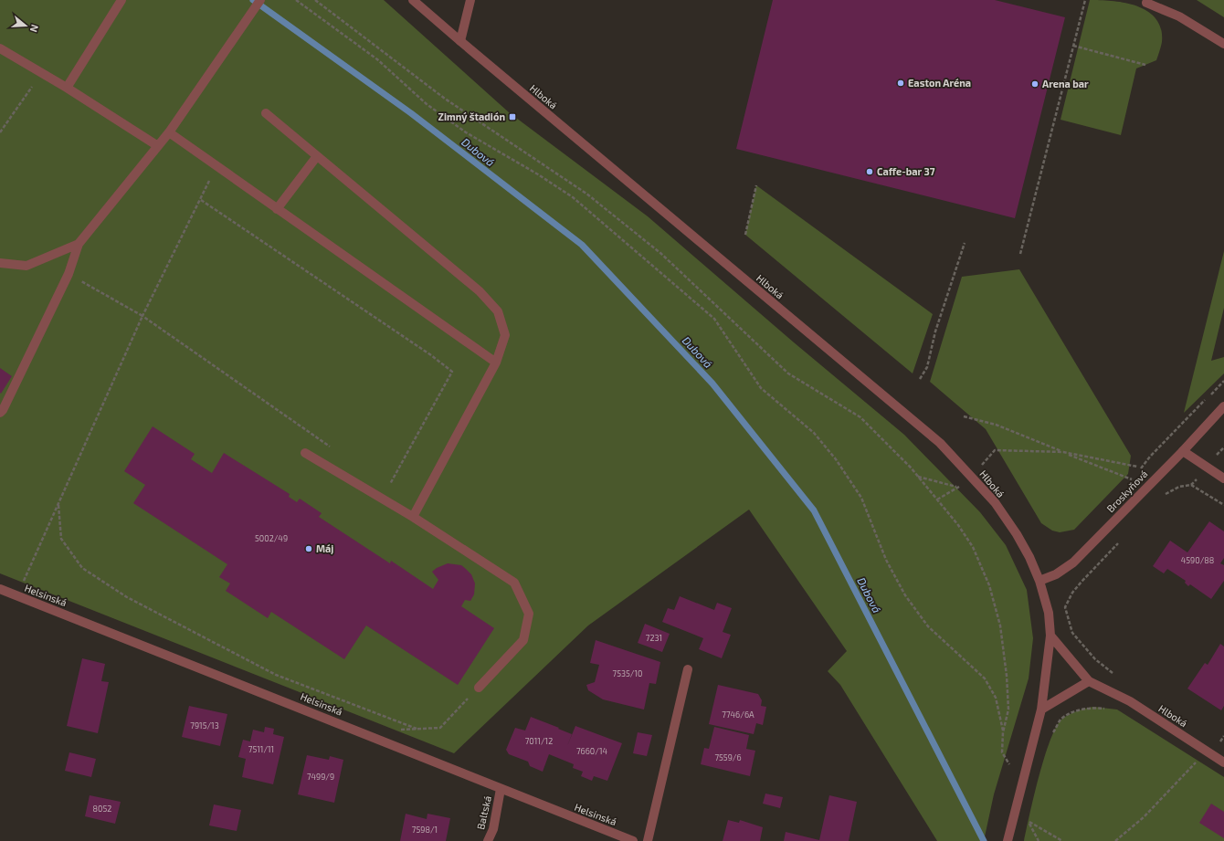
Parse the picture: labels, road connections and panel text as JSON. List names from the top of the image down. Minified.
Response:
{"streets":{"street":["Hlboká","Broskyňová","Helsinská","Baltská"]},"crossings":[["Hlboká","Broskyňová"],["Helsinská","Baltská"]],"water":["Dubová"],"places":{"other":["Easton Aréna","Arena bar","Caffe-bar 37","Máj"],"transit":["Zimný štadión"]},"house_numbers":["5002/49","4590/88","7231","7535/10","7746/6A","7915/13","7011/12","7511/11","7660/14","7559/6","7499/9","8052","7598/1"],"north":"right"}
